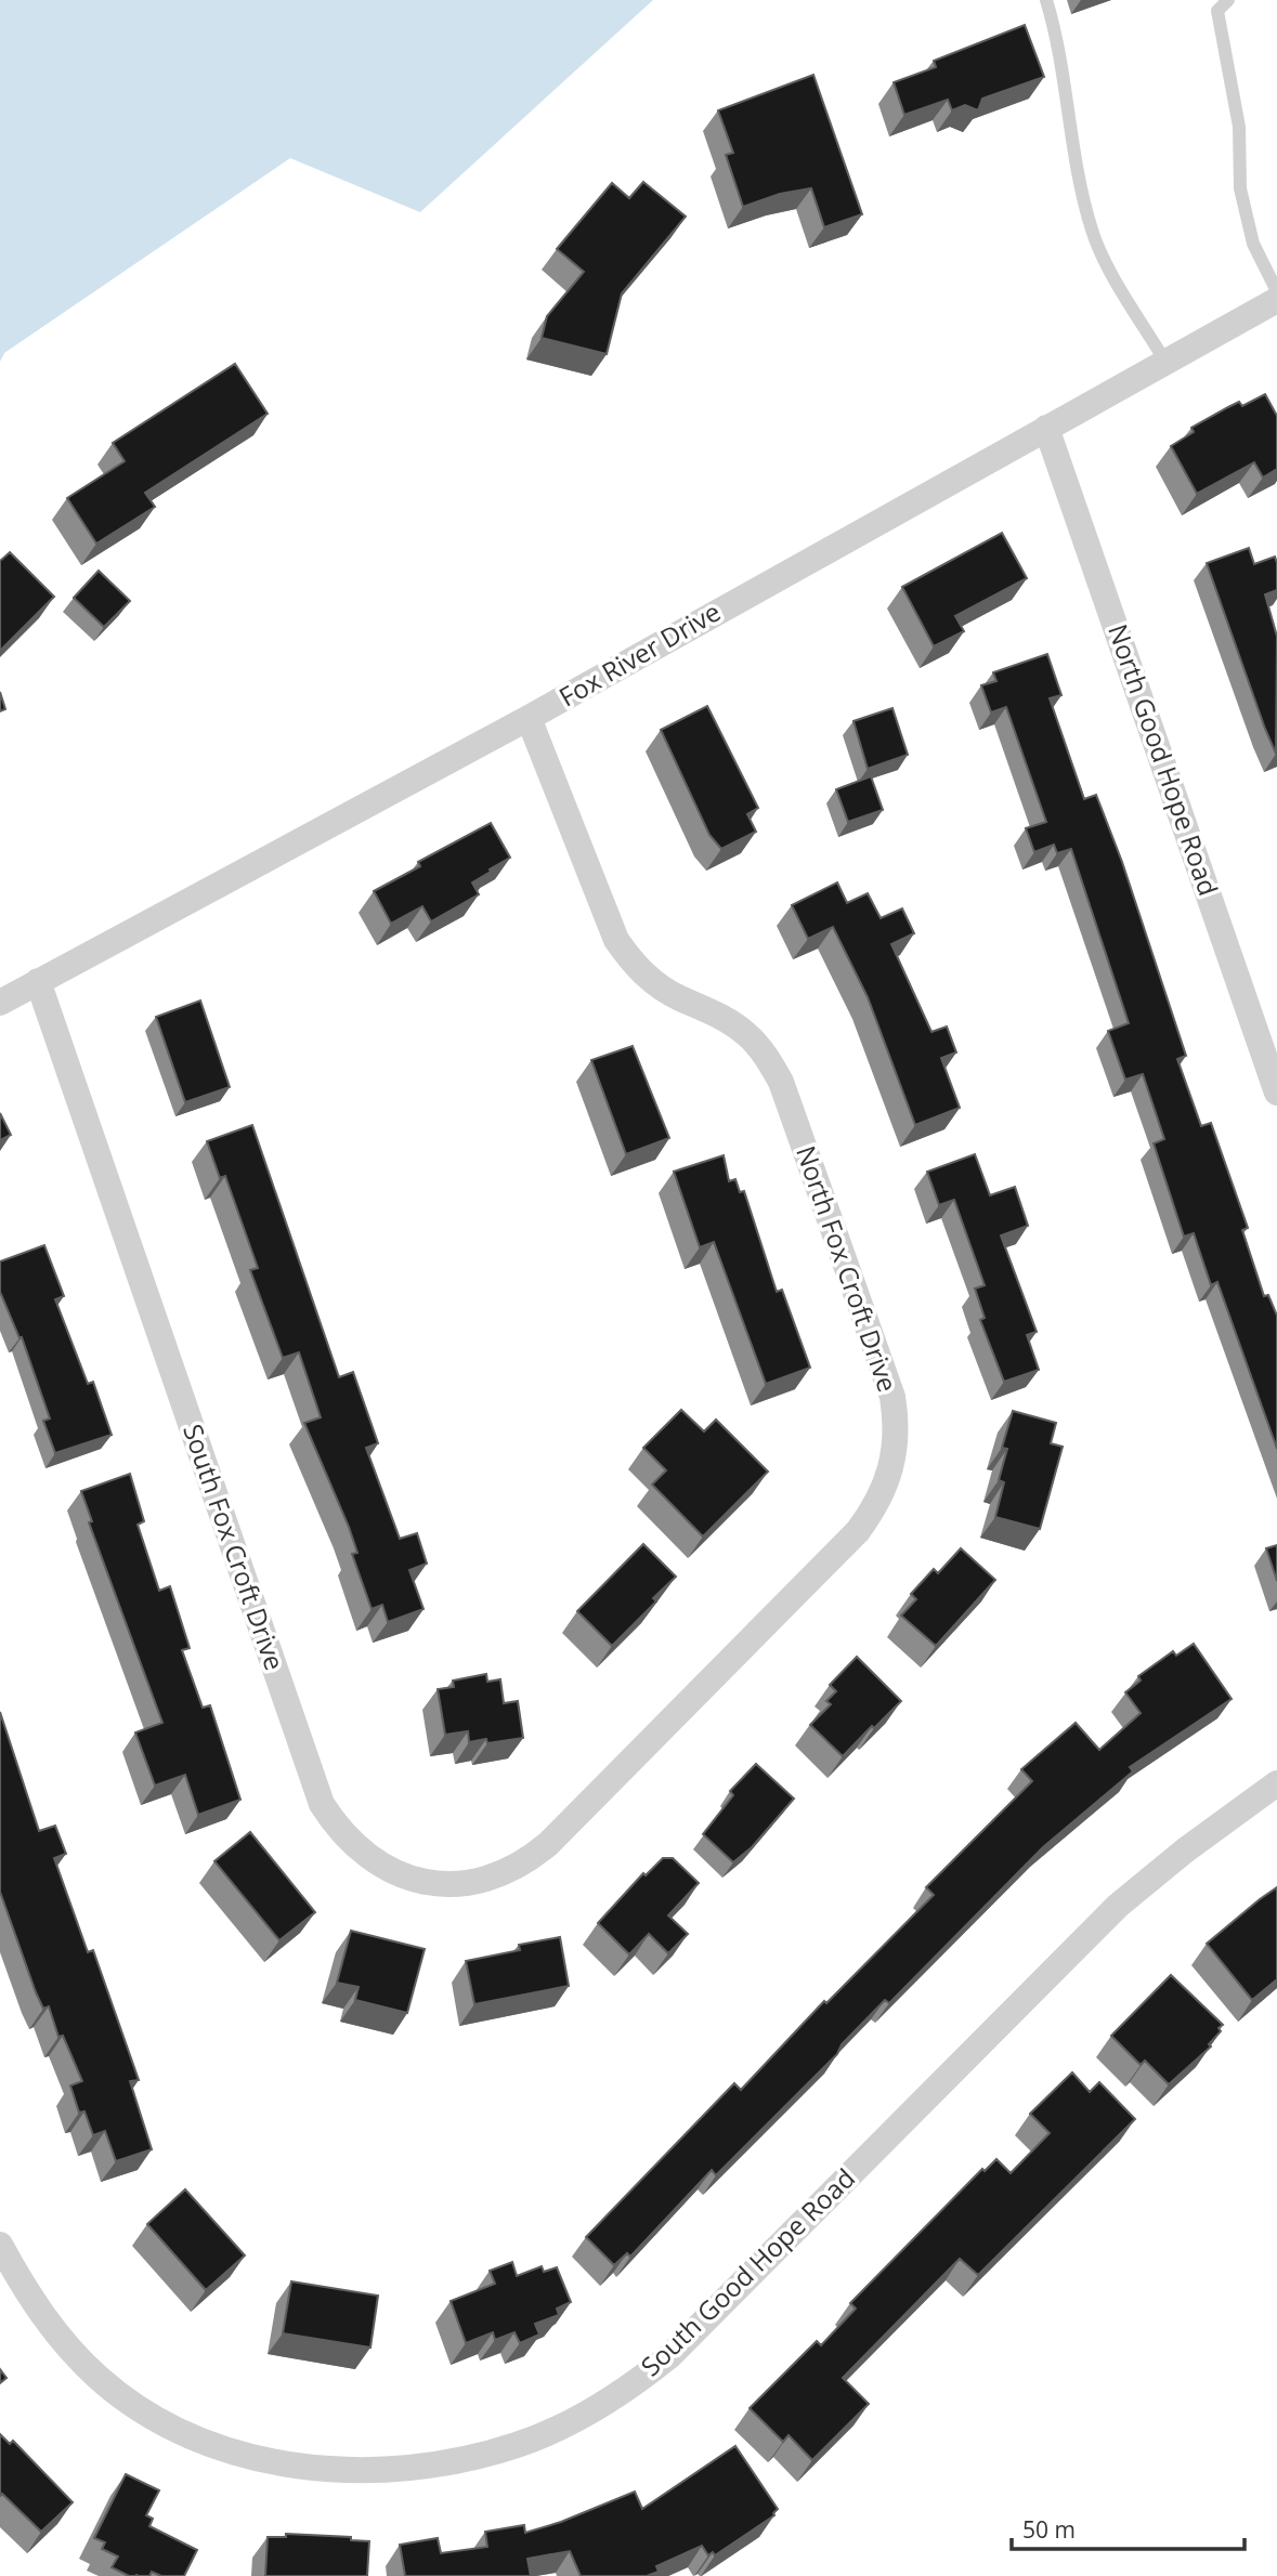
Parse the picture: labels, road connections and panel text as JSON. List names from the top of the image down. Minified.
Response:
{"streets":{"street":["Fox River Drive","North Good Hope Road","North Fox Croft Drive","South Fox Croft Drive","South Good Hope Road"]},"crossings":[["Fox River Drive","North Good Hope Road"],["Fox River Drive","North Fox Croft Drive"],["Fox River Drive","South Fox Croft Drive"],["North Fox Croft Drive","South Fox Croft Drive"]],"scale_bar":"50 m"}
